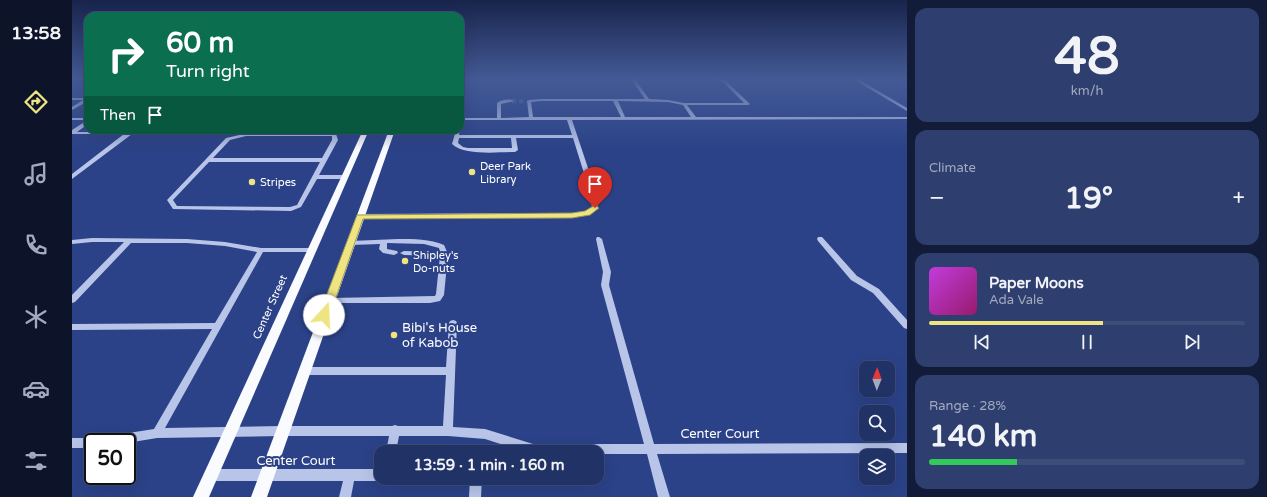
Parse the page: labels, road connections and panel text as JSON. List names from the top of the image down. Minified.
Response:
{"streets":{"main road":["Center Street"],"street":["Center Court"]},"crossings":[["Center Street","Center Court"]],"places":["Deer Park Library","Stripes","Shipley's Do-nuts","Bibi's House of Kabob"],"north":"top","page":{"tabs":"13:58","tile":[["48","km/h"],"Climate",["Range · 28%","140 km"]],"turn":["60 m","Turn right"],"then":"Then","heat":["−","19°","+"],"song":["Paper Moons","Ada Vale"],"limit":"50","trip":"13:59 · 1 min · 160 m"}}
